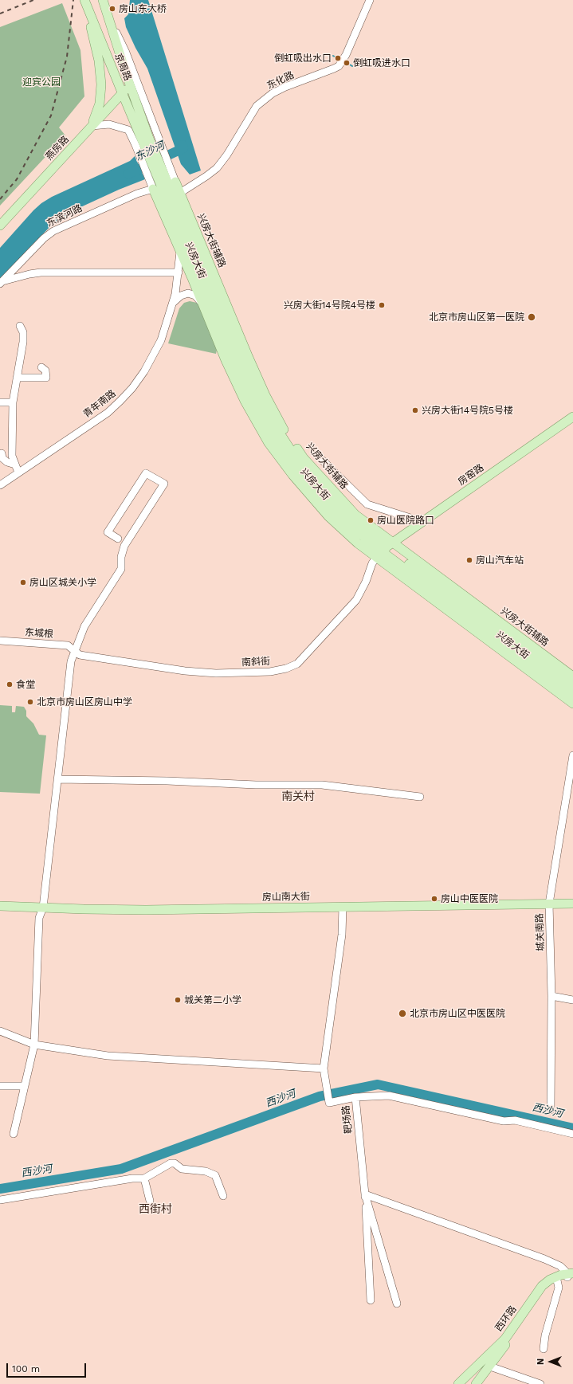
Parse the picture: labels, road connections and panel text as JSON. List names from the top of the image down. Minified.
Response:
{"streets":{"main road":["京周路","燕房路","兴房大街辅路","兴房大街","房窑路","房山南大街","西环路"],"street":["东化路","东滨河路","青年南路","东城根","南斜街","城关南路","靶场路"]},"crossings":[["京周路","燕房路"],["东化路","兴房大街辅路"],["东滨河路","兴房大街"],["兴房大街辅路","兴房大街"],["兴房大街辅路","房窑路"],["兴房大街辅路","南斜街"],["兴房大街","青年南路"],["兴房大街","房窑路"],["兴房大街","南斜街"],["房窑路","南斜街"],["东城根","南斜街"],["房山南大街","城关南路"],["房山南大街","靶场路"]],"districts":["南关村","西街村"],"water":["东沙河","西沙河"],"parks":["迎宾公园"],"places":["房山东大桥","倒虹吸出水口","倒虹吸进水口","兴房大街14号院4号楼","北京市房山区第一医院","兴房大街14号院5号楼","房山医院路口","房山汽车站","房山区城关小学","食堂","北京市房山区房山中学","房山中医医院","城关第二小学","北京市房山区中医医院"],"scale_bar":"100 m","north":"left"}
